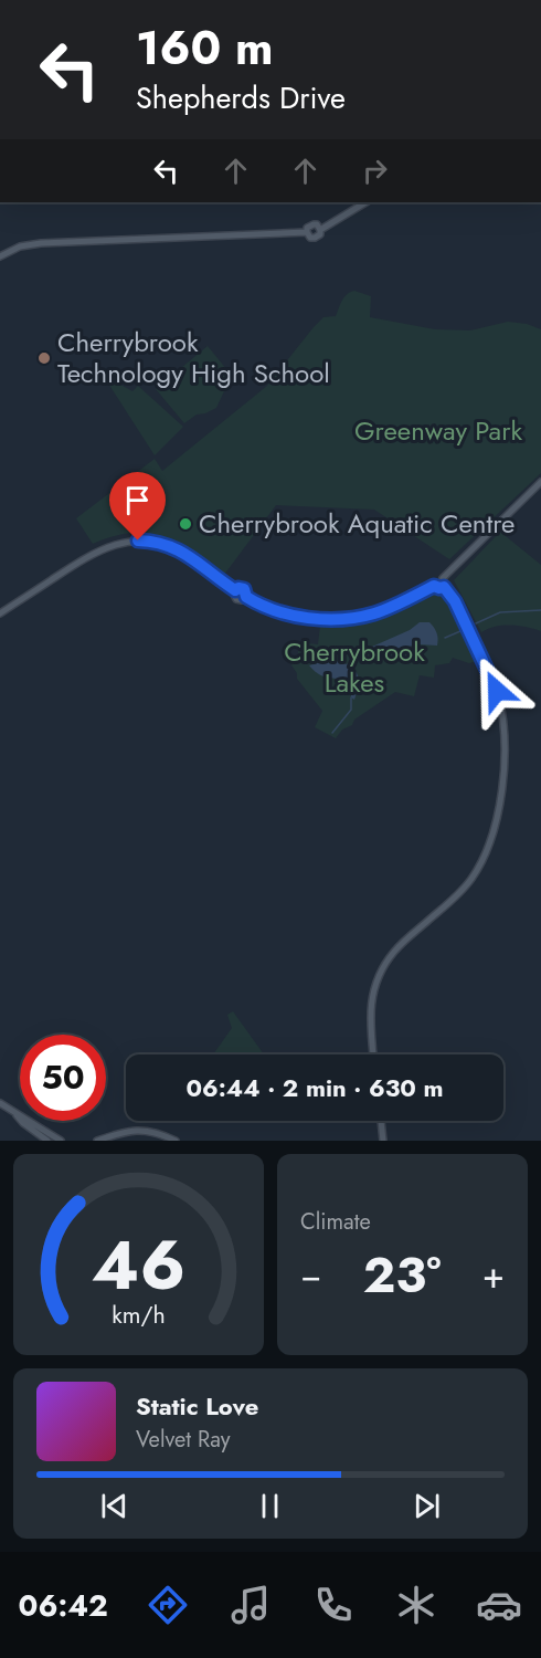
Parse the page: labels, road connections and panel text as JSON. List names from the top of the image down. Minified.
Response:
{"parks":["Greenway Park","Cherrybrook Lakes"],"places":["Cherrybrook Technology High School","Cherrybrook Aquatic Centre"],"page":{"turn":["160 m","Shepherds Drive"],"limit":"50","trip":"06:44 · 2 min · 630 m","tile":"Climate","heat":["−","23°","+"],"song":["Static Love","Velvet Ray"],"tabs":"06:42","gauge":["46","km/h"]}}
